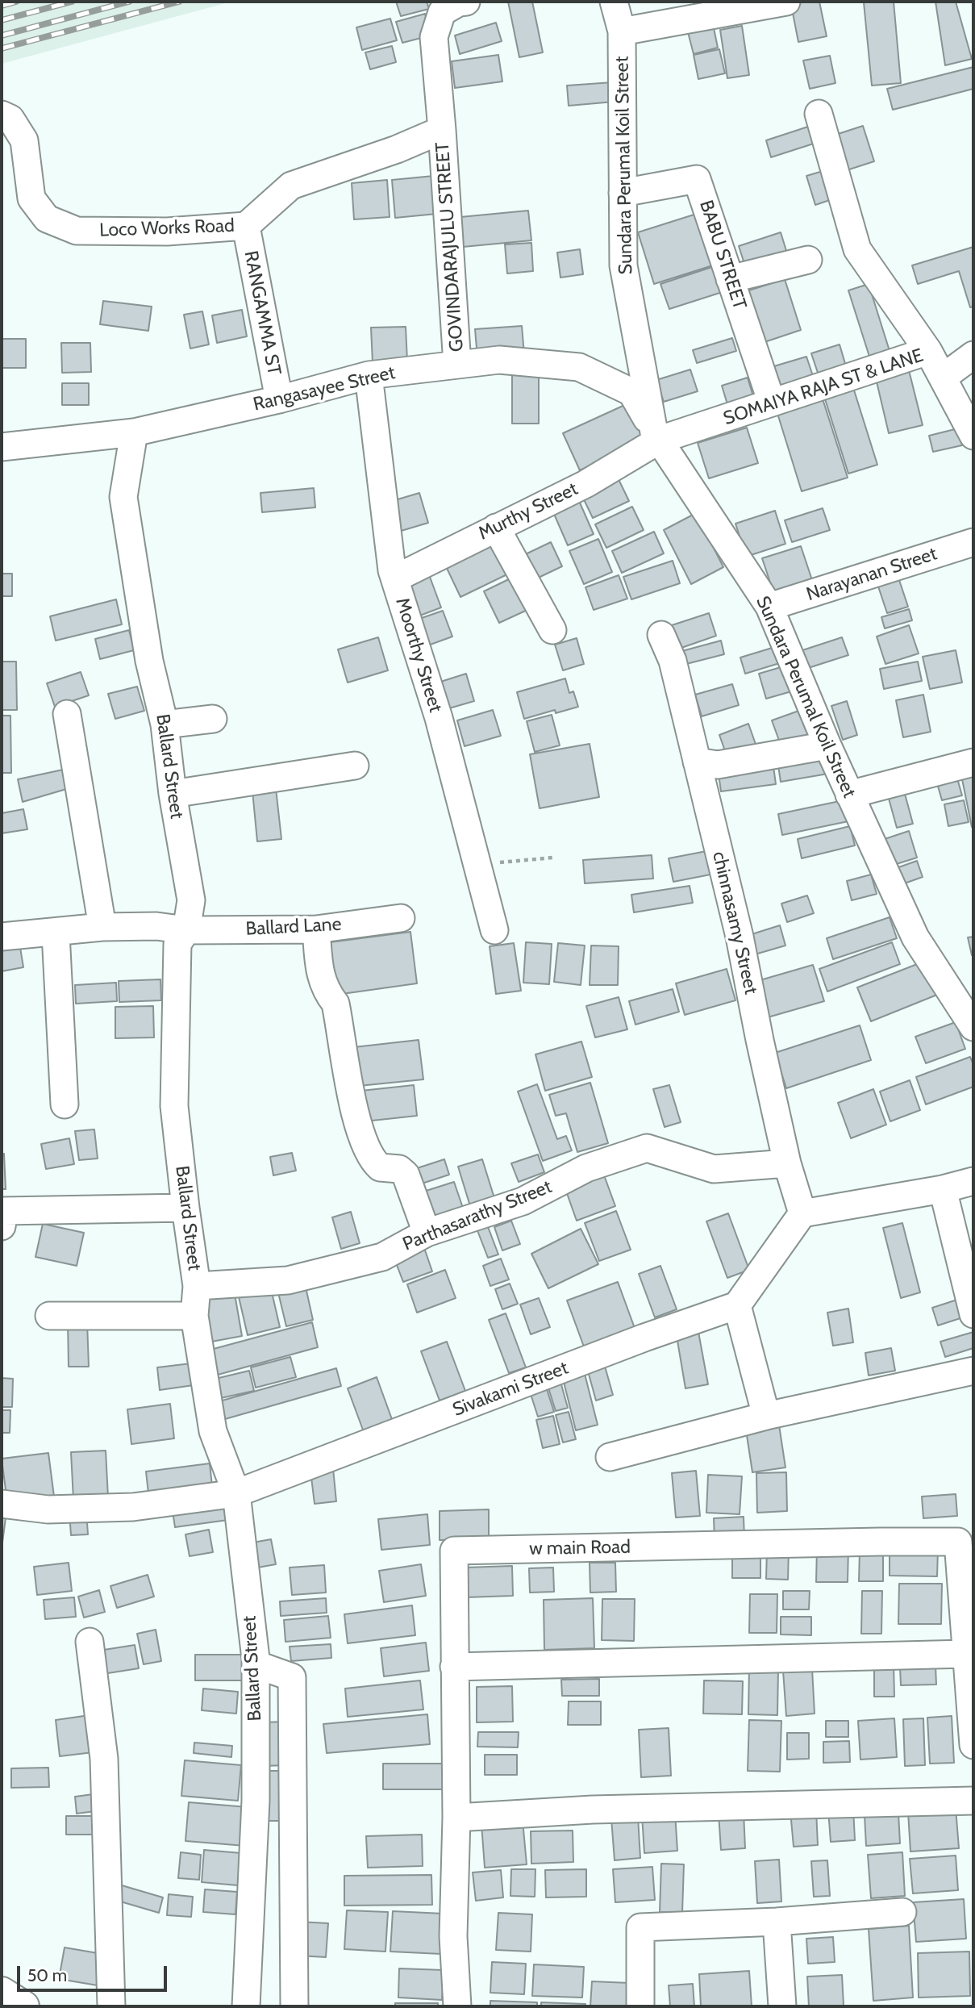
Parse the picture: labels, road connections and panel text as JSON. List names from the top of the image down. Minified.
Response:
{"streets":{"street":["Sundara Perumal Koil Street","Loco Works Road","GOVINDARAJULU STREET","BABU STREET","RANGAMMA ST","SOMAIYA RAJA ST & LANE","Rangasayee Street","Murthy Street","Narayanan Street","Moorthy Street","Ballard Street","chinnasamy Street","Ballard Lane","Parthasarathy Street","Sivakami Street","w main Road"]},"crossings":[["Sundara Perumal Koil Street","BABU STREET"],["Sundara Perumal Koil Street","SOMAIYA RAJA ST & LANE"],["Sundara Perumal Koil Street","Rangasayee Street"],["Sundara Perumal Koil Street","Murthy Street"],["Sundara Perumal Koil Street","Narayanan Street"],["Loco Works Road","GOVINDARAJULU STREET"],["Loco Works Road","RANGAMMA ST"],["GOVINDARAJULU STREET","Rangasayee Street"],["BABU STREET","SOMAIYA RAJA ST & LANE"],["RANGAMMA ST","Rangasayee Street"],["SOMAIYA RAJA ST & LANE","Rangasayee Street"],["SOMAIYA RAJA ST & LANE","Murthy Street"],["Rangasayee Street","Murthy Street"],["Rangasayee Street","Moorthy Street"],["Rangasayee Street","Ballard Street"],["Murthy Street","Moorthy Street"],["Ballard Street","Ballard Lane"],["Ballard Street","Parthasarathy Street"],["Ballard Street","Sivakami Street"],["chinnasamy Street","Parthasarathy Street"]],"scale_bar":"50 m"}
